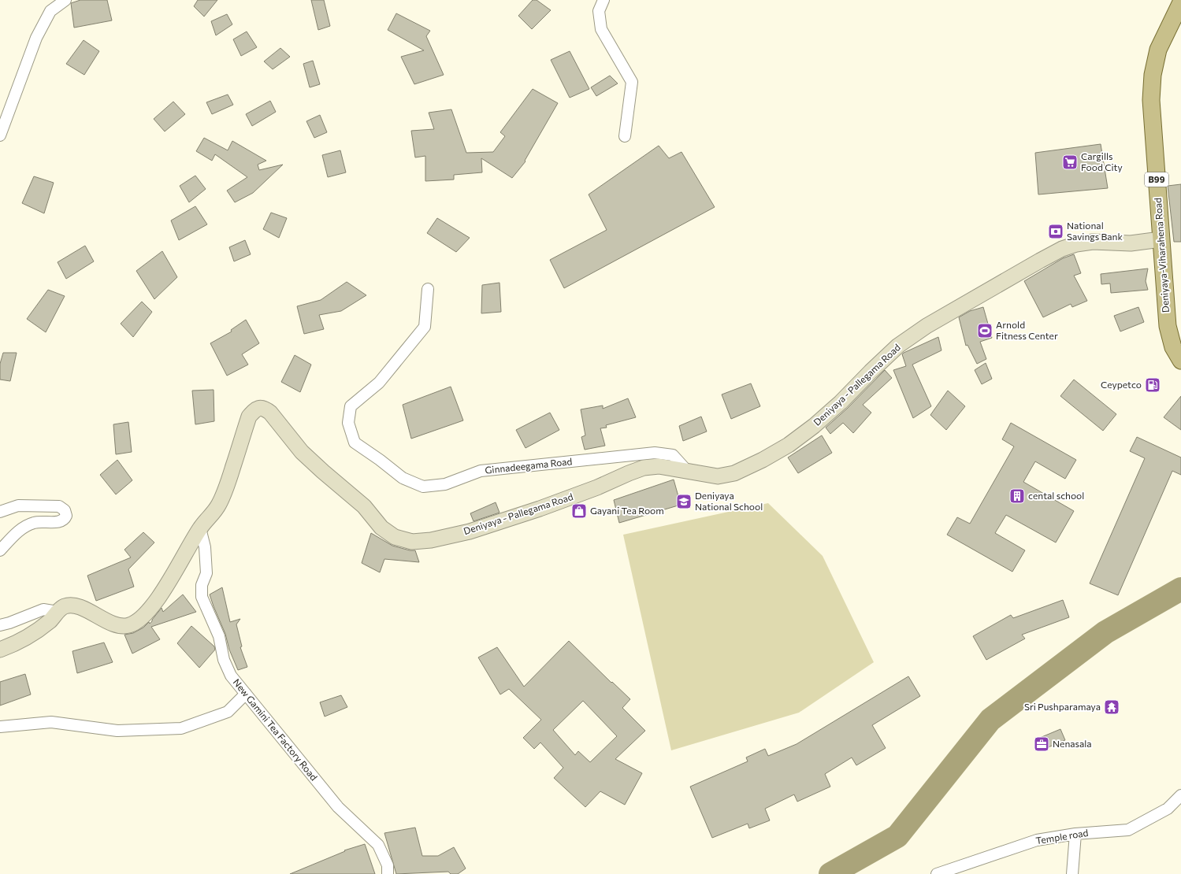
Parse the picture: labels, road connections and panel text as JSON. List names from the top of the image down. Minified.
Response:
{"streets":{"main road":["B99","Deniyaya-Viharahena Road","Deniyaya - Pallegama Road"],"street":["Ginnadeegama Road","New Gamini Tea Factory Road","Temple road"]},"crossings":[["Deniyaya-Viharahena Road","Deniyaya - Pallegama Road"],["Deniyaya - Pallegama Road","Ginnadeegama Road"],["Deniyaya - Pallegama Road","New Gamini Tea Factory Road"]],"places":{"supermarket":["Cargills Food City"],"bank":["National Savings Bank"],"sports":["Arnold Fitness Center"],"fuel station":["Ceypetco"],"building":["cental school"],"school or university":["Deniyaya National School"],"shop":["Gayani Tea Room"],"temple":["Sri Pushparamaya"],"office":["Nenasala"]}}
